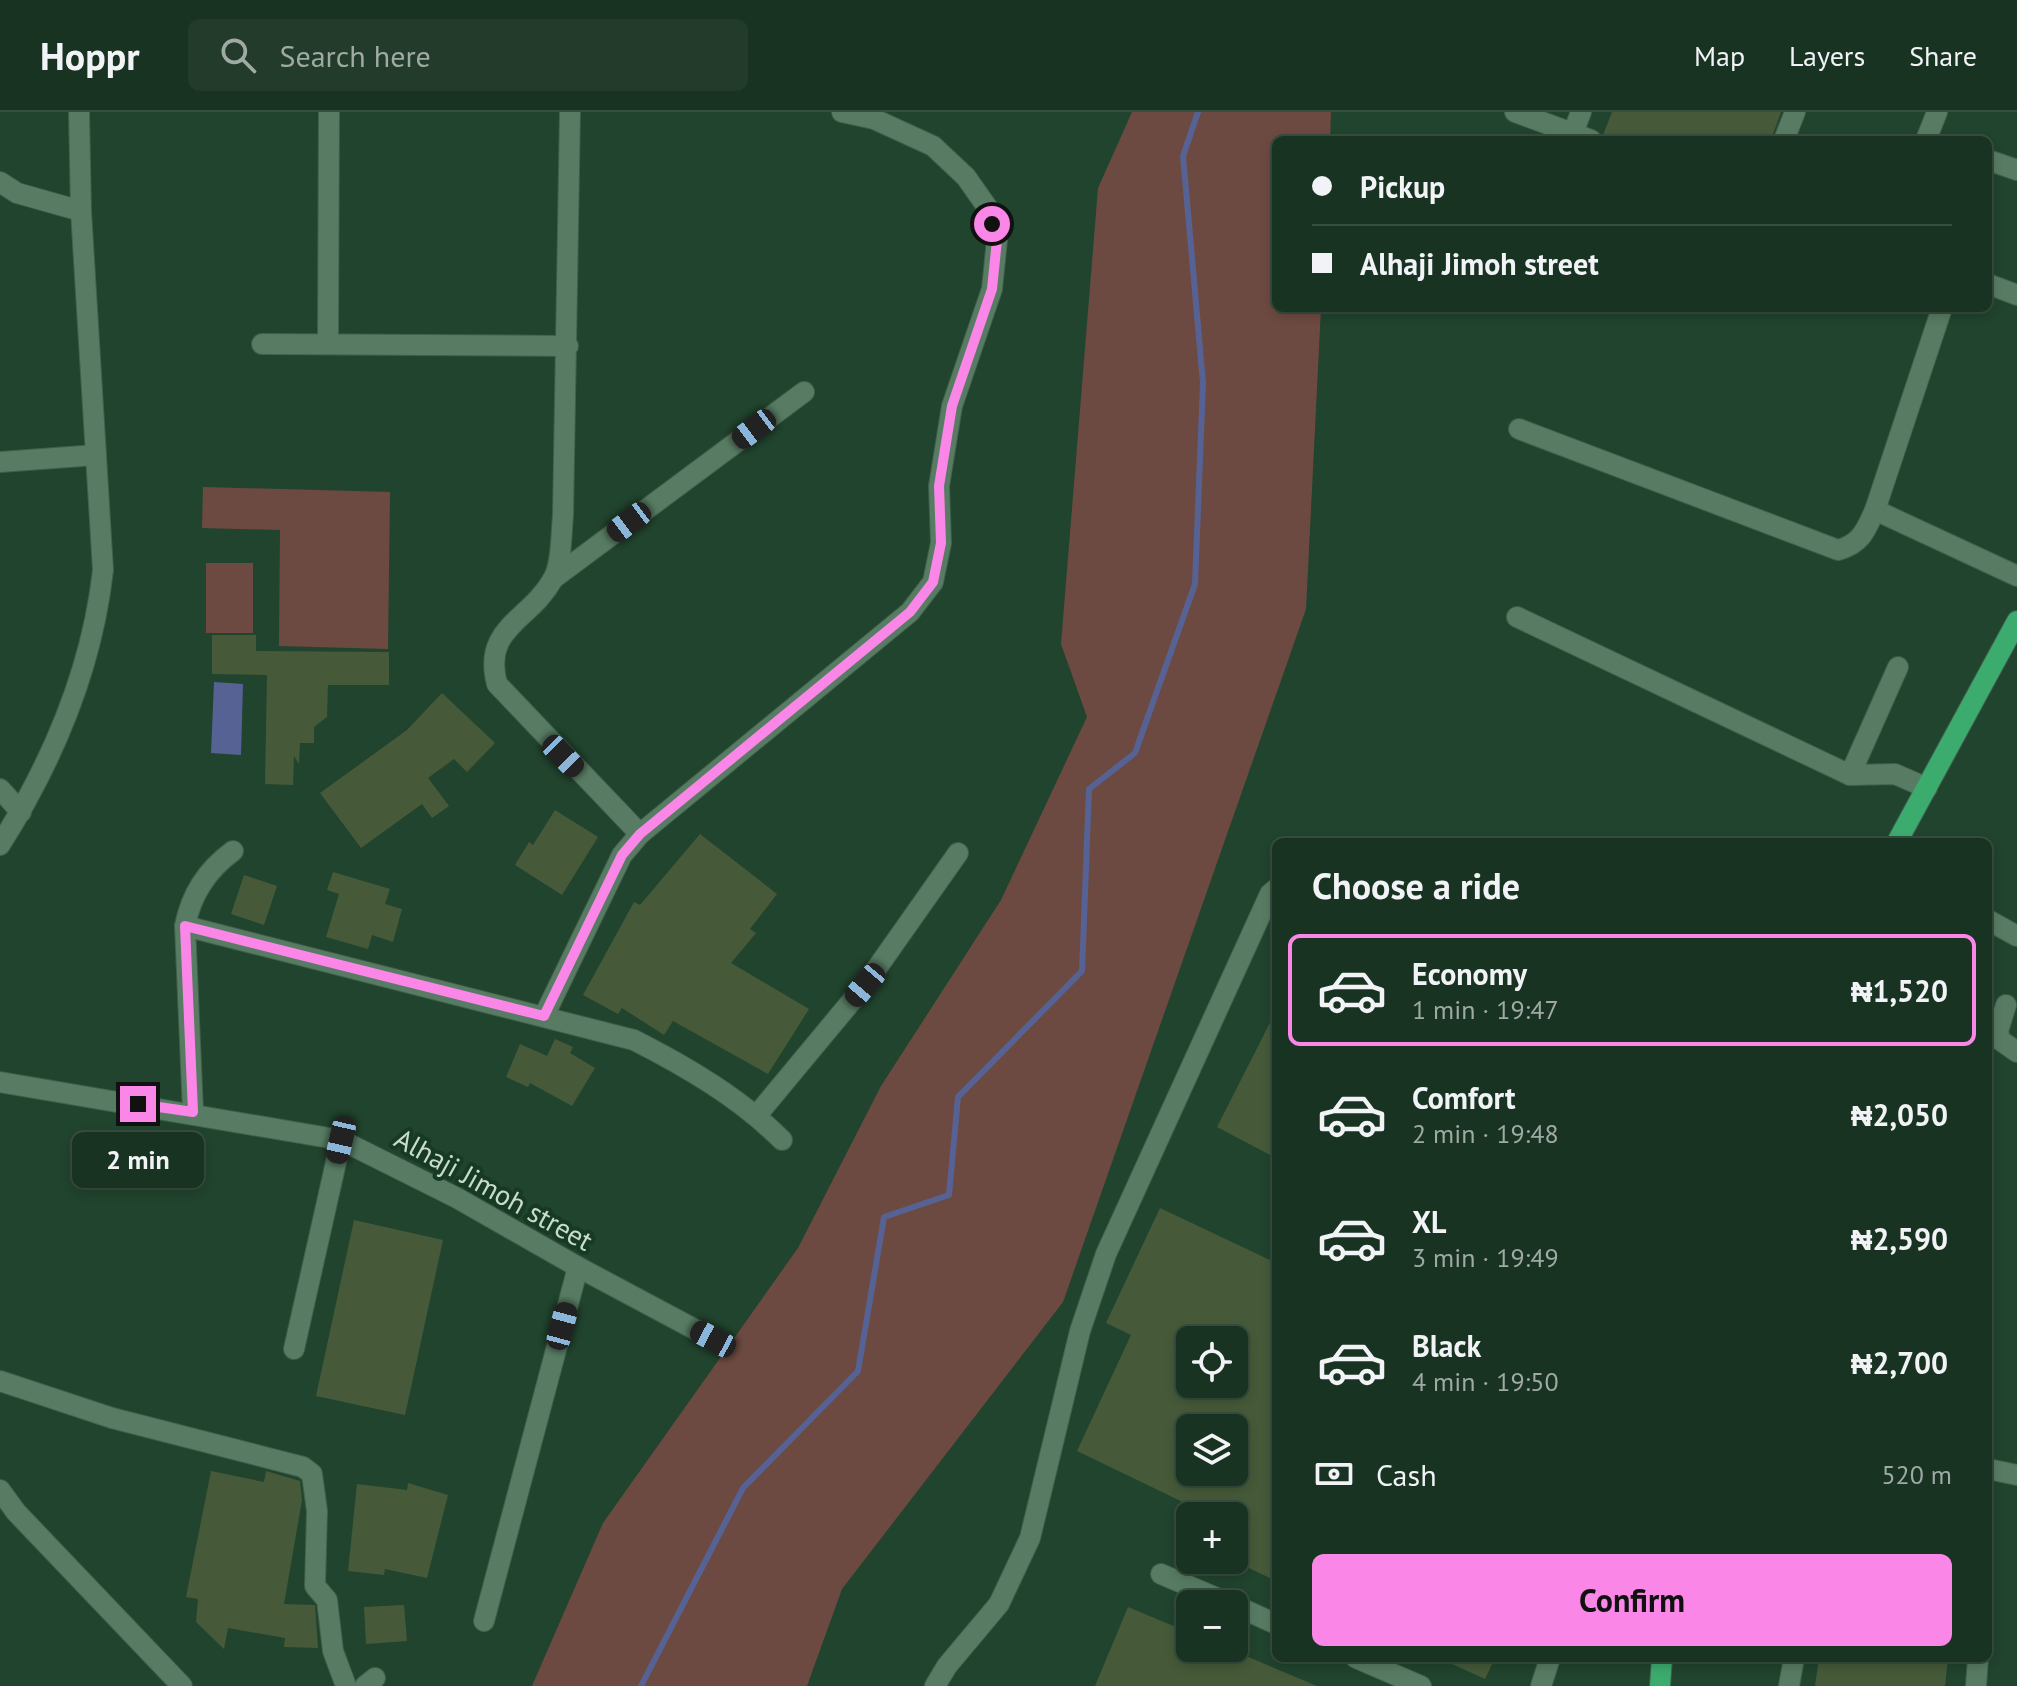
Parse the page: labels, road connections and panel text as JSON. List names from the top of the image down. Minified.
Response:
{"streets":{"street":["Alhaji Jimoh street"]},"page":{"header":"Hoppr","search":"Search here","nav":["Map","Layers","Share"],"banner":["Pickup","Alhaji Jimoh street"],"heading":"Choose a ride","list":[{"name":"Economy","note":"1 min · 19:47","value":"₦1,520"},{"name":"Comfort","note":"2 min · 19:48","value":"₦2,050"},{"name":"XL","note":"3 min · 19:49","value":"₦2,590"},{"name":"Black","note":"4 min · 19:50","value":"₦2,700"}],"bubble":"2 min","map_buttons":["+","−"],"pay":["Cash","520 m"],"buttons":"Confirm"}}
